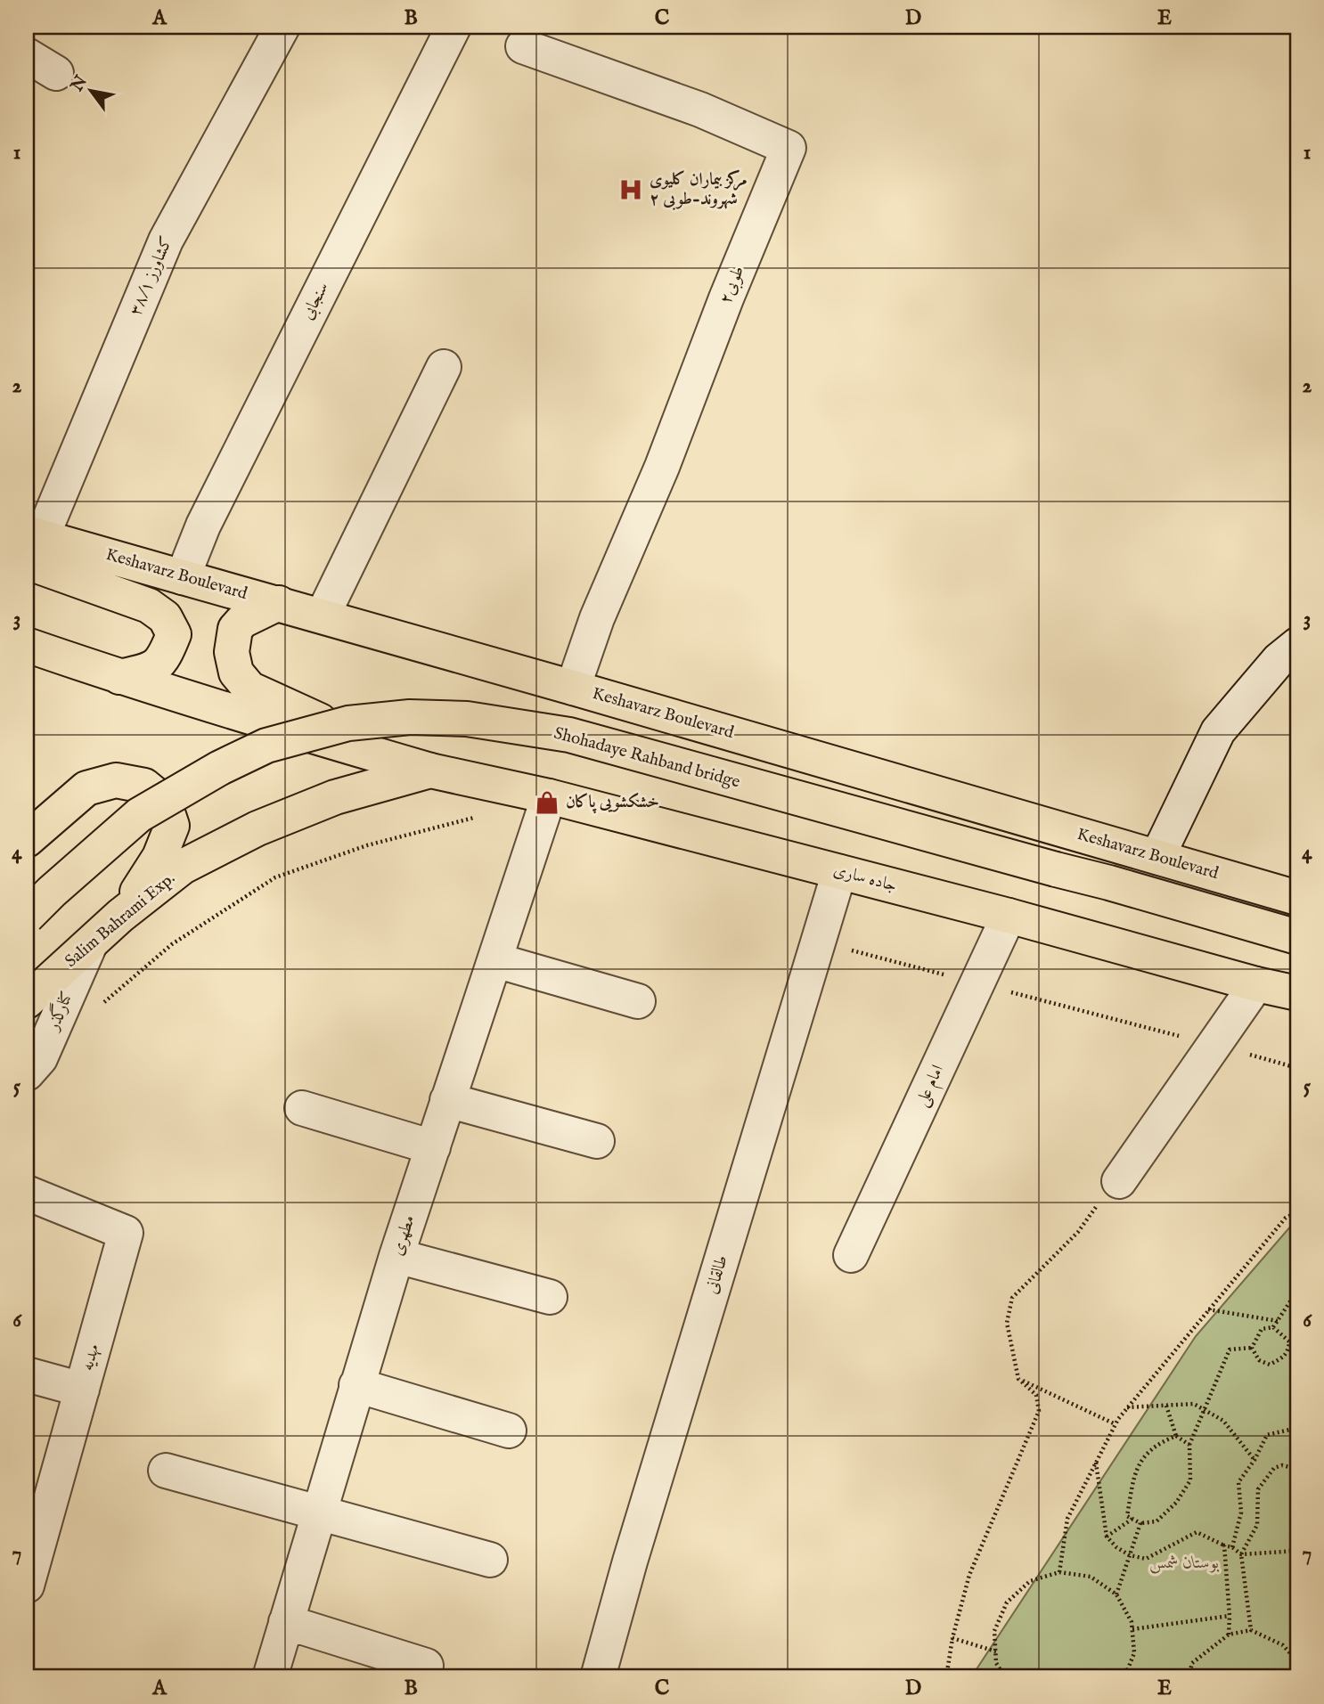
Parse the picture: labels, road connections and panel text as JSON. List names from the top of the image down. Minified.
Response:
{"streets":{"main road":["Keshavarz Boulevard","Shohadaye Rahband bridge","جاده ساری","Salim Bahrami Exp."],"street":["کشاورز ۳۸/۱","طوبی۲","سنجابی","کنارگذر","امام علی","مطهری","طالقانی","مهدیه"]},"crossings":[["کشاورز ۳۸/۱","Keshavarz Boulevard"],["طوبی۲","Keshavarz Boulevard"],["سنجابی","Keshavarz Boulevard"],["جاده ساری","Salim Bahrami Exp."],["جاده ساری","امام علی"],["جاده ساری","مطهری"],["جاده ساری","طالقانی"],["Salim Bahrami Exp.","کنارگذر"]],"parks":["بوستان شمس"],"places":{"hospital":["مرکز بیماران کلیوی شهروند-طوبی ۲"],"shop":["خشکشویی پاکان"]},"north":"top left","grid":{"columns":["A","B","C","D","E"],"rows":["1","2","3","4","5","6","7"]}}
